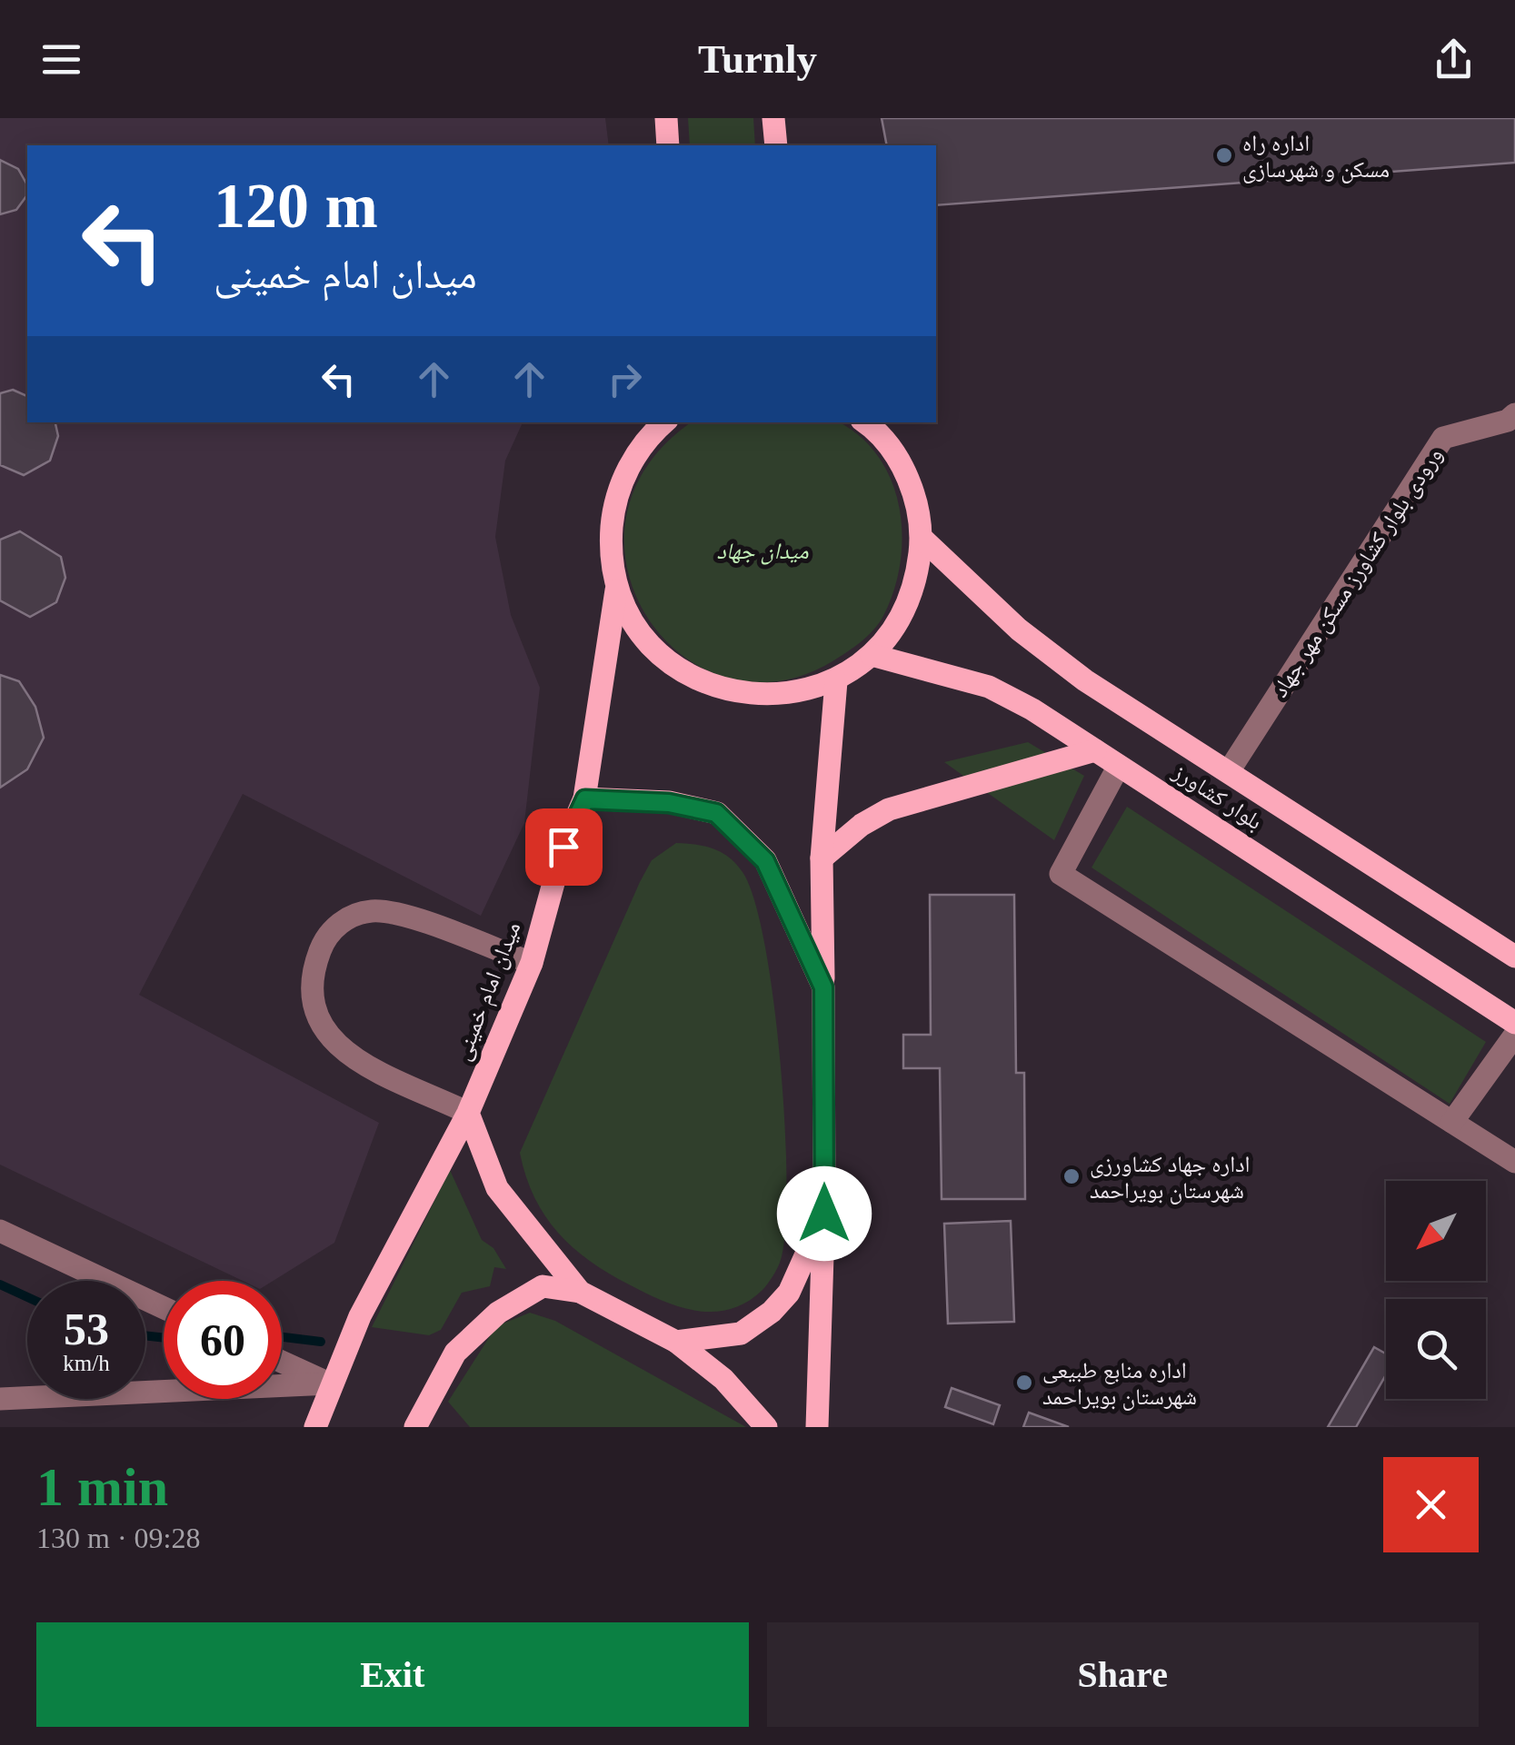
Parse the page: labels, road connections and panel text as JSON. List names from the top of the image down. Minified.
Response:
{"streets":{"main road":["بلوار کشاورز","میدان امام خمینی"],"street":["ورودی بلوار کشاورز مسکن مهر جهاد"]},"crossings":[["ورودی بلوار کشاورز مسکن مهر جهاد","بلوار کشاورز"]],"parks":["میدان جهاد"],"places":["اداره راه مسکن و شهرسازی","اداره جهاد کشاورزی شهرستان بویراحمد","اداره منابع طبیعی شهرستان بویراحمد"],"north":"bottom left","page":{"header":"Turnly","turn":["120 m","میدان امام خمینی"],"speed":"53 km/h","limit":"60","heading":["1 min","130 m · 09:28"],"buttons":["Exit","Share"]}}
